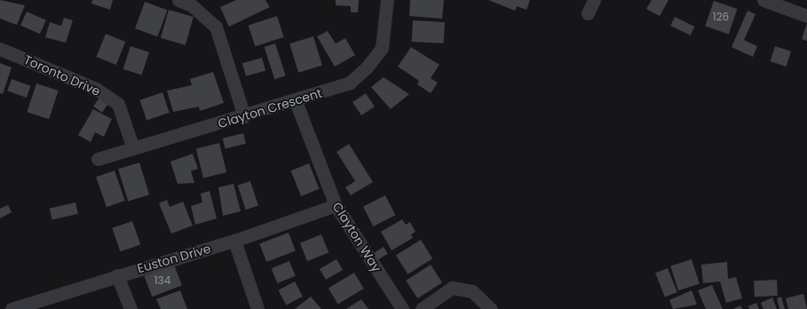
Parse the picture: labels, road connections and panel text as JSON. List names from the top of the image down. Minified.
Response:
{"streets":{"street":["Toronto Drive","Clayton Crescent","Clayton Way","Euston Drive"]},"crossings":[["Toronto Drive","Clayton Crescent"],["Clayton Crescent","Clayton Way"],["Clayton Way","Euston Drive"]],"house_numbers":["126","134"]}
